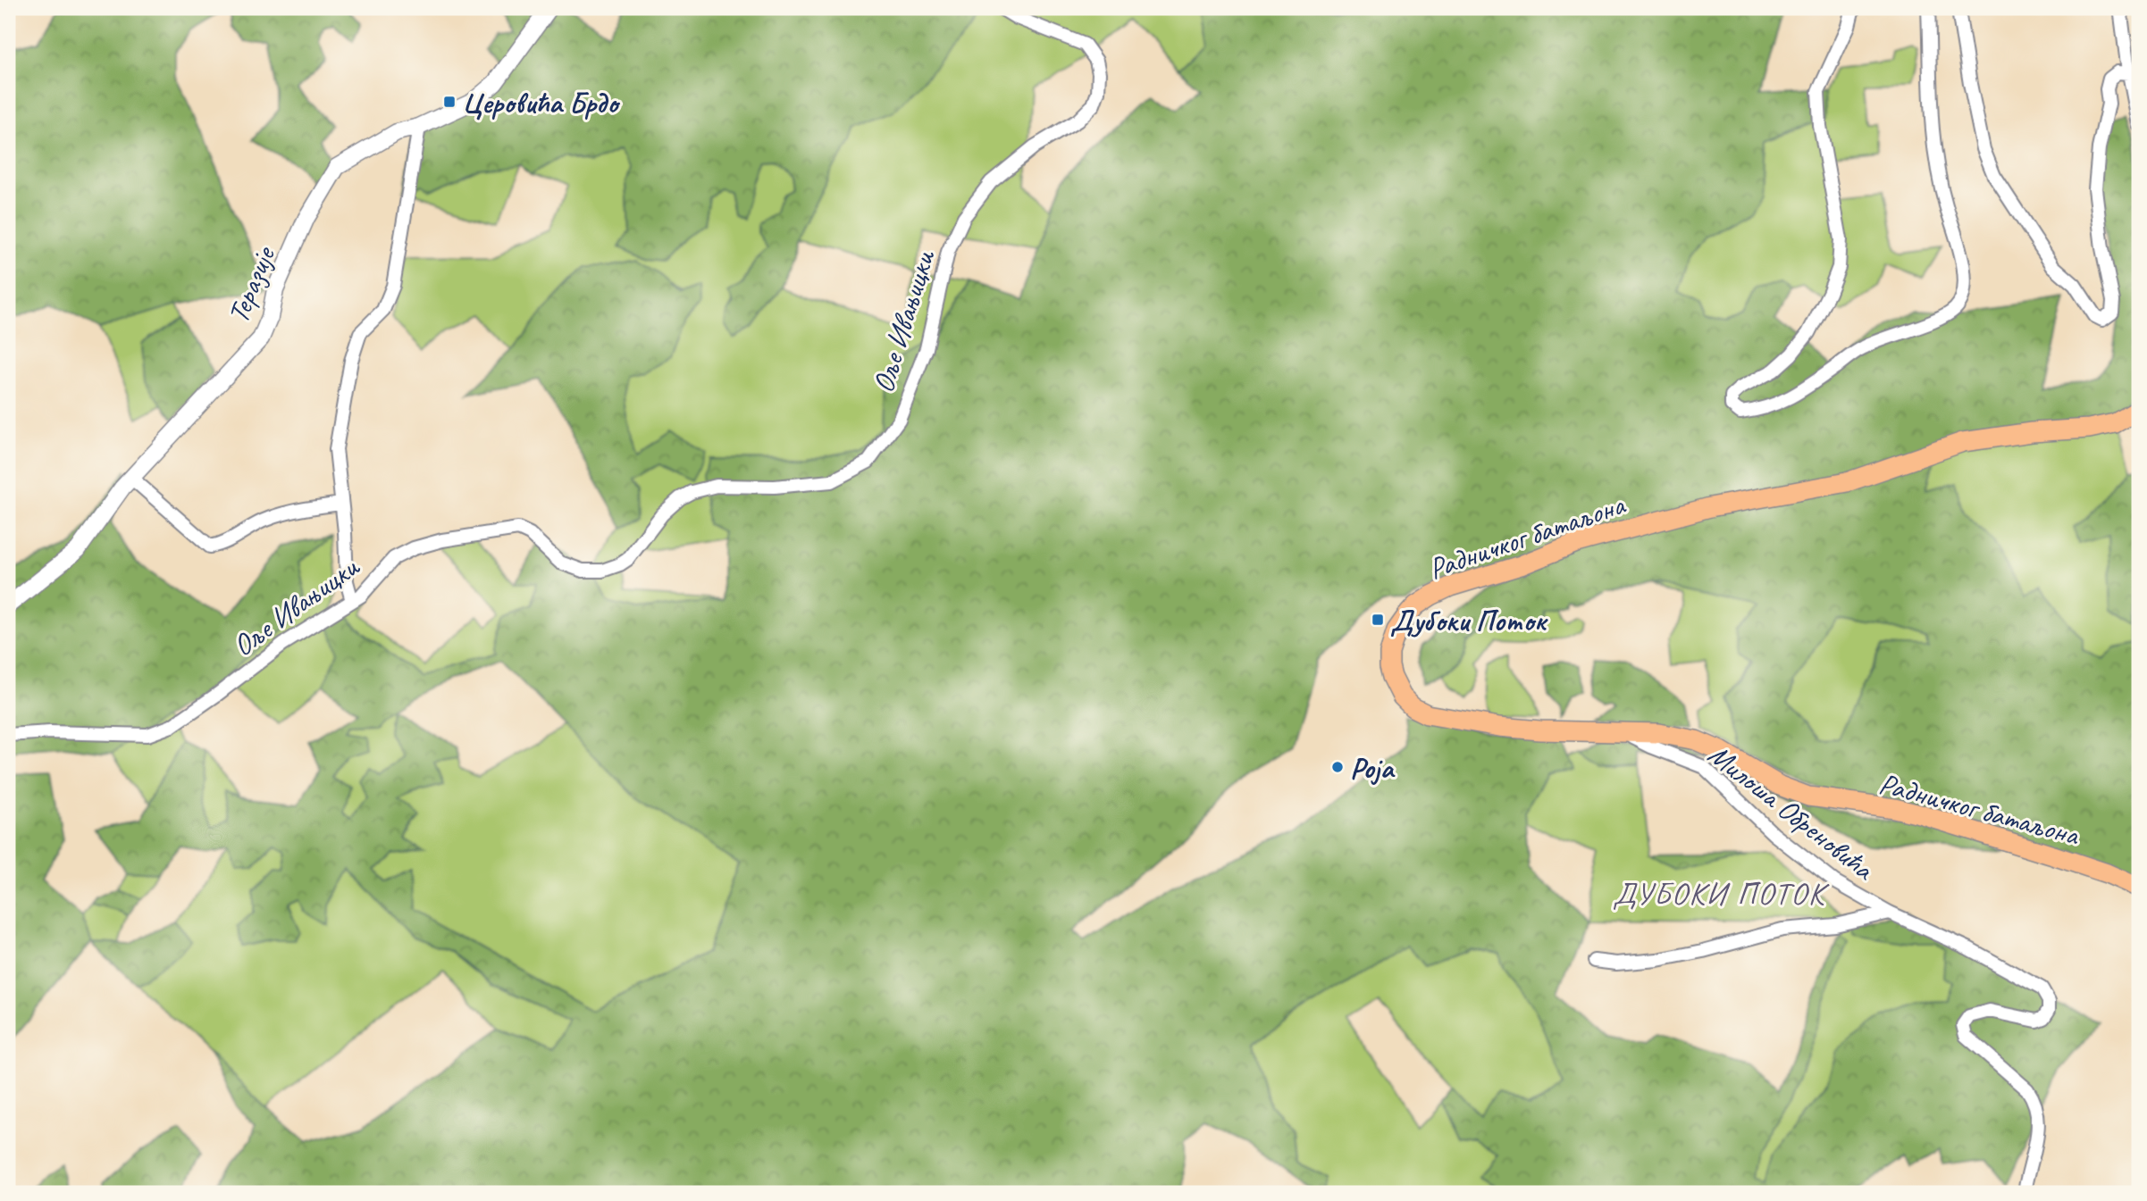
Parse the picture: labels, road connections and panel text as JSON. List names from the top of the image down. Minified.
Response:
{"streets":{"main road":["Радничког батаљона"],"street":["Теразије","Оље Ивањицки","Милоша Обреновића"]},"crossings":[["Радничког батаљона","Милоша Обреновића"]],"districts":["ДУБОКИ ПОТОК"],"places":{"transit":["Церовића Брдо","Дубоки Поток"],"other":["Роја"]}}
